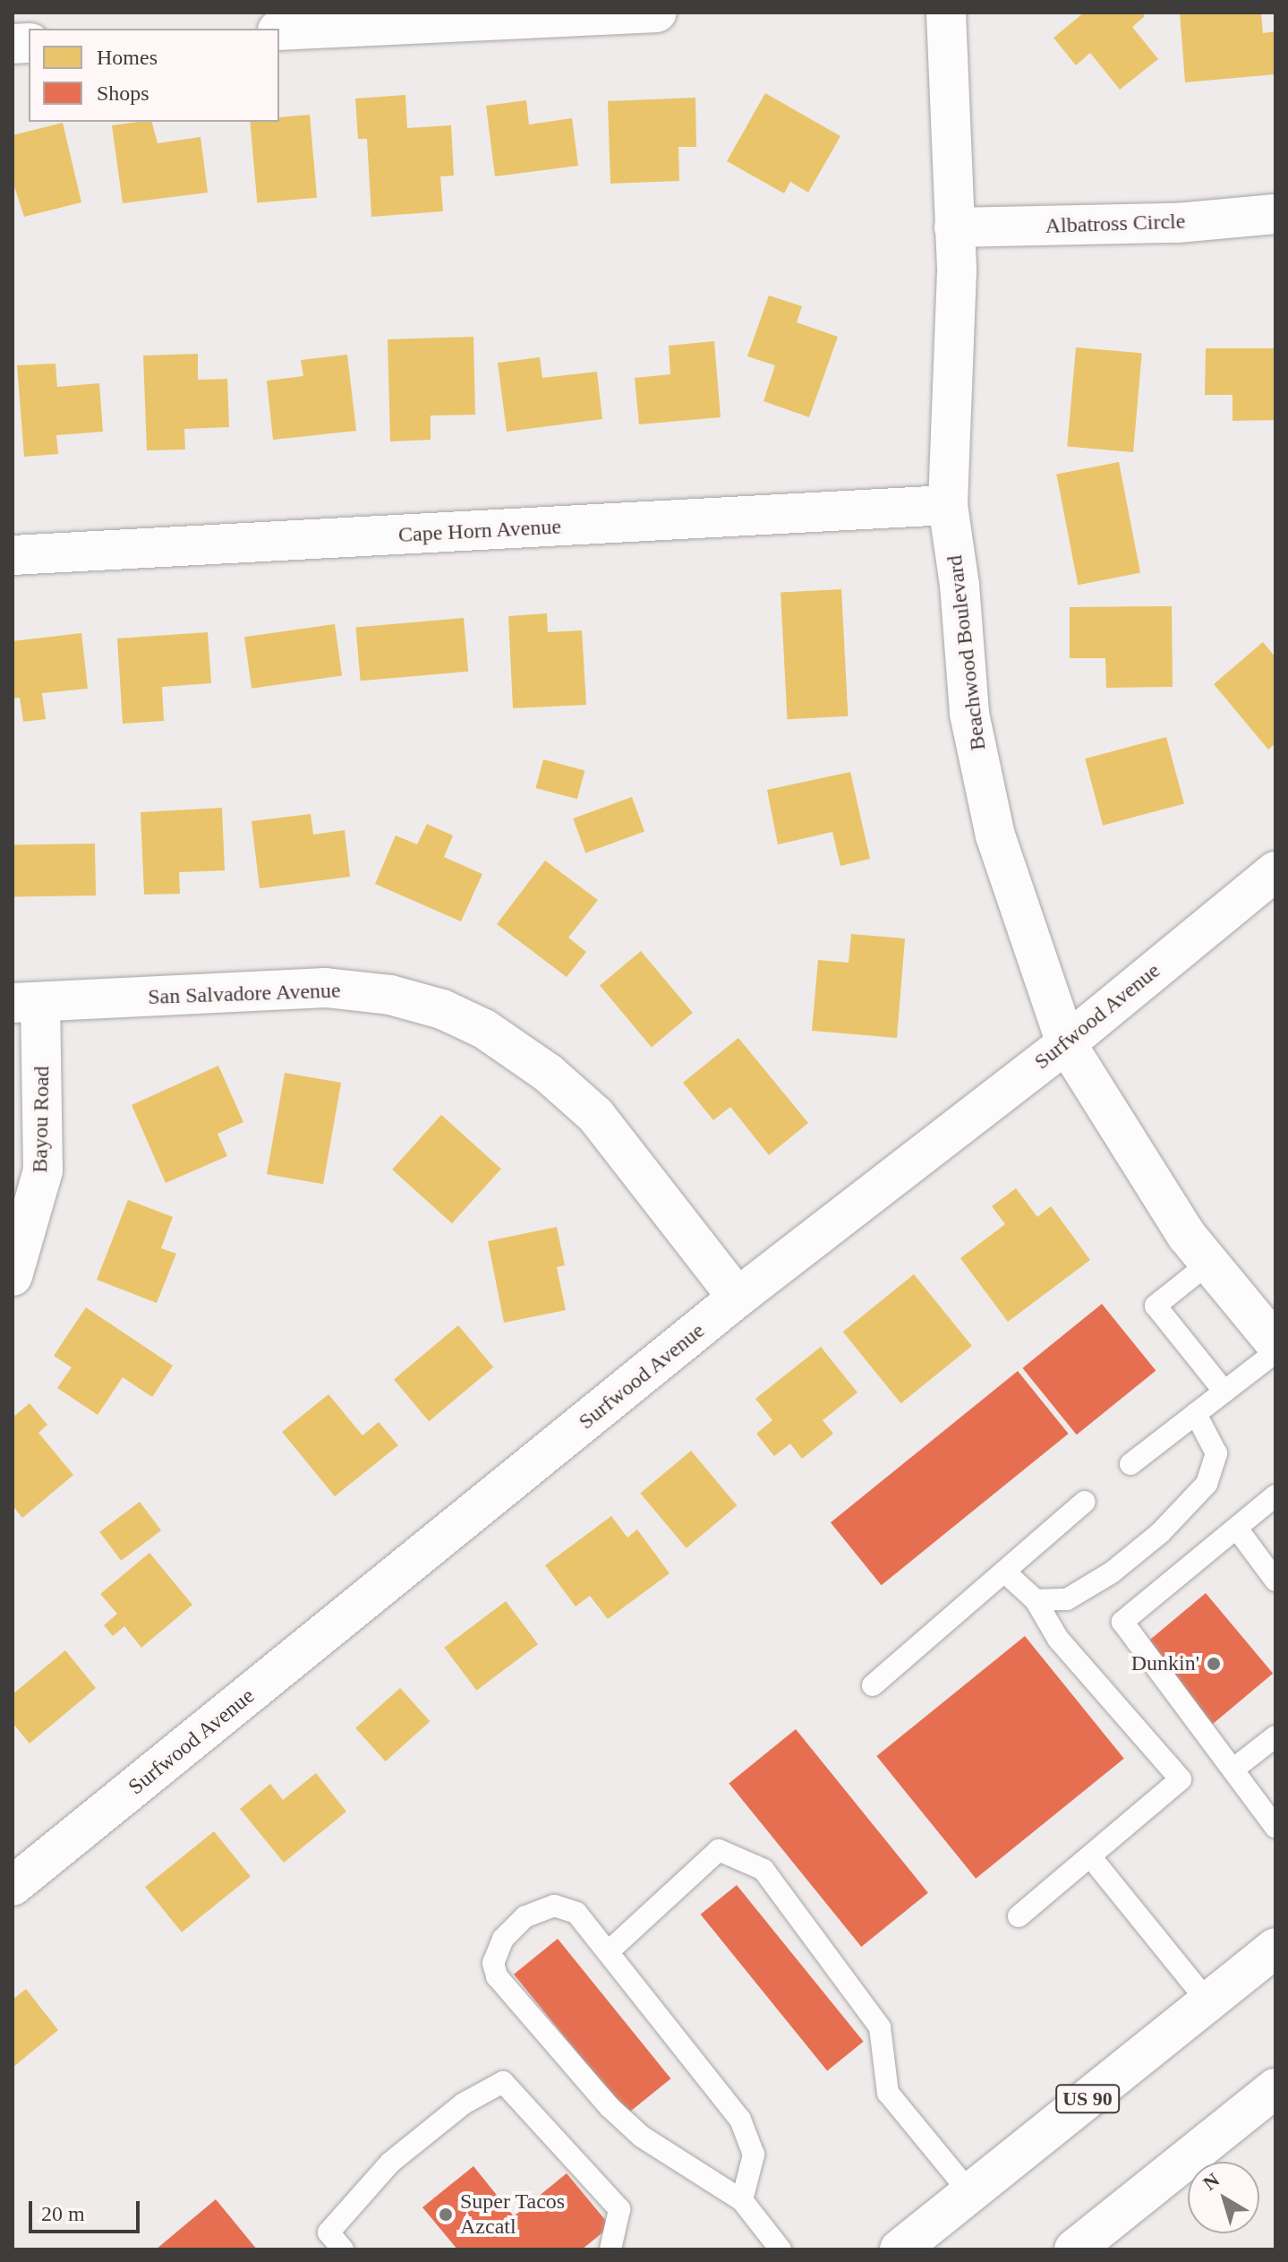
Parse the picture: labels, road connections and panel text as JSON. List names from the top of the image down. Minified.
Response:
{"streets":{"main road":["Albatross Circle","Cape Horn Avenue","Beachwood Boulevard","San Salvadore Avenue","Surfwood Avenue","Bayou Road","US 90"]},"crossings":[["Albatross Circle","Beachwood Boulevard"],["Cape Horn Avenue","Beachwood Boulevard"],["Beachwood Boulevard","Surfwood Avenue"],["San Salvadore Avenue","Surfwood Avenue"],["San Salvadore Avenue","Bayou Road"]],"places":["Dunkin'","Super Tacos Azcatl"],"legend":["Homes","Shops"],"scale_bar":"20 m","north":"top left"}
